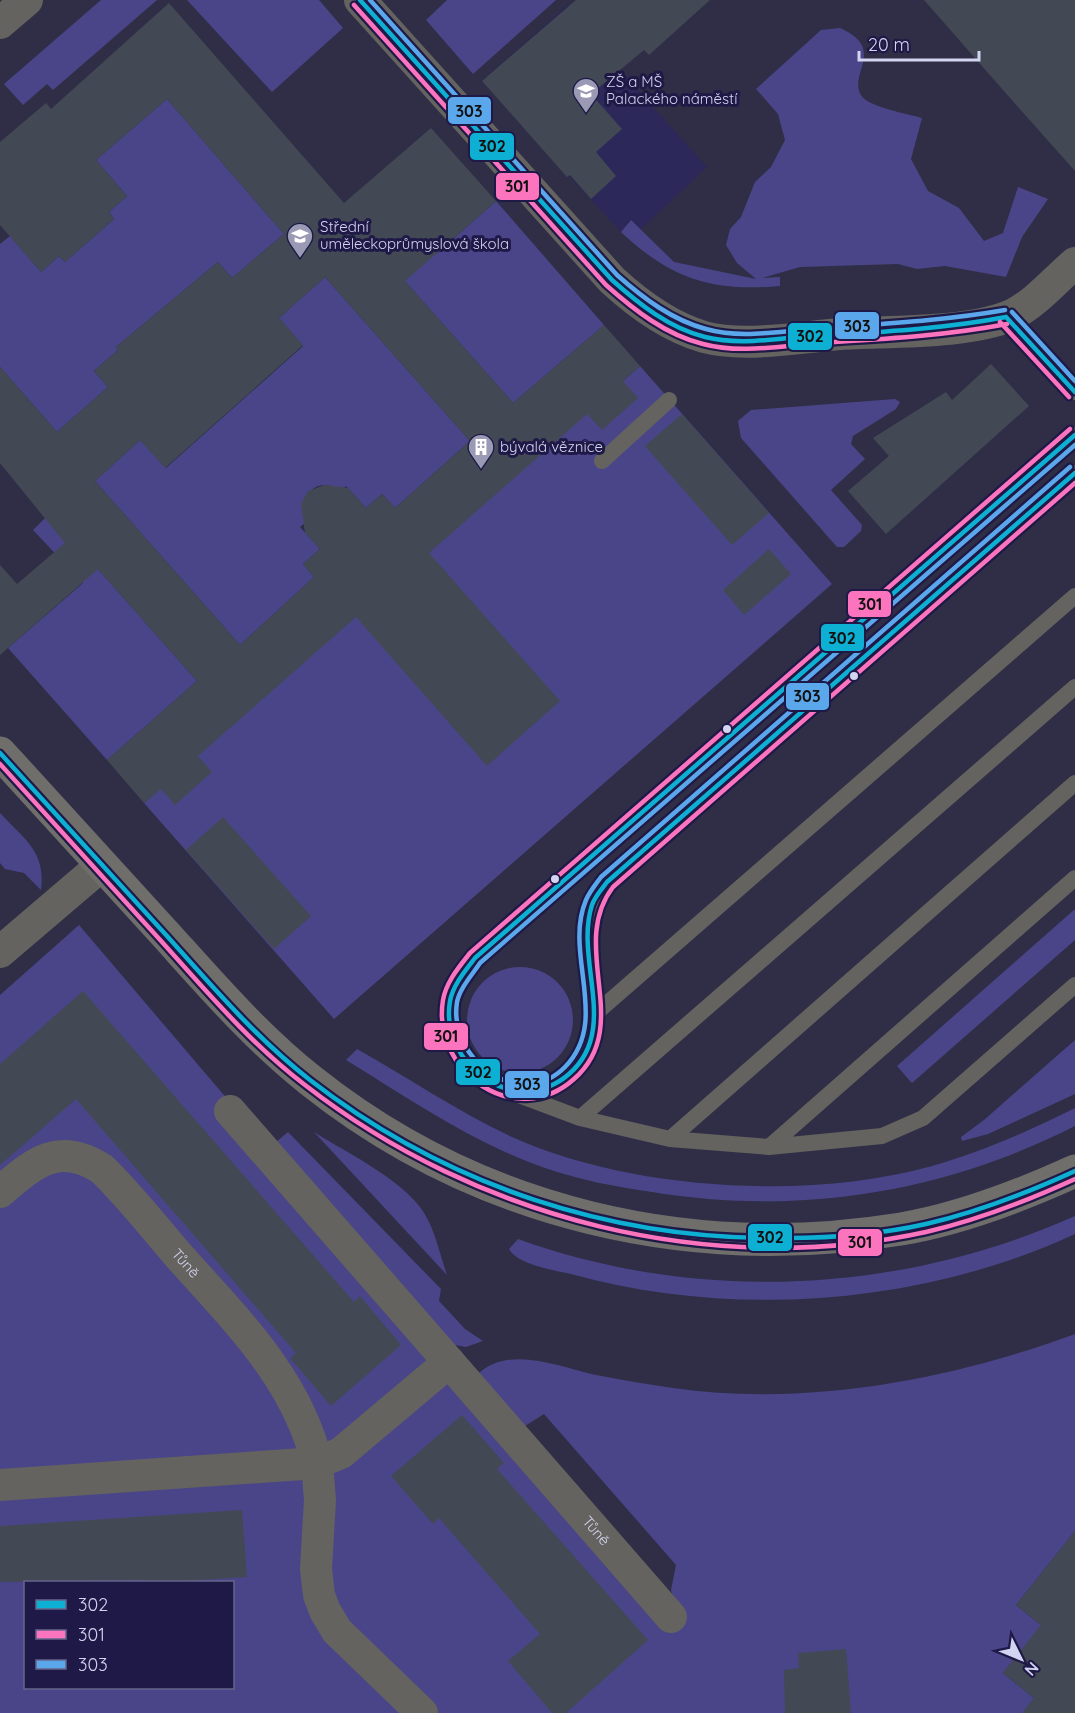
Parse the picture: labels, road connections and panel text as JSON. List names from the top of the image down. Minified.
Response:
{"streets":{"street":["Tůně"]},"places":{"school or university":["ZŠ a MŠ Palackého náměstí","Střední uměleckoprůmyslová škola"],"building":["bývalá věznice"]},"lines":["transit line 302","transit line 303","transit line 301"],"legend":["302","301","303"],"scale_bar":"20 m","north":"bottom right"}
